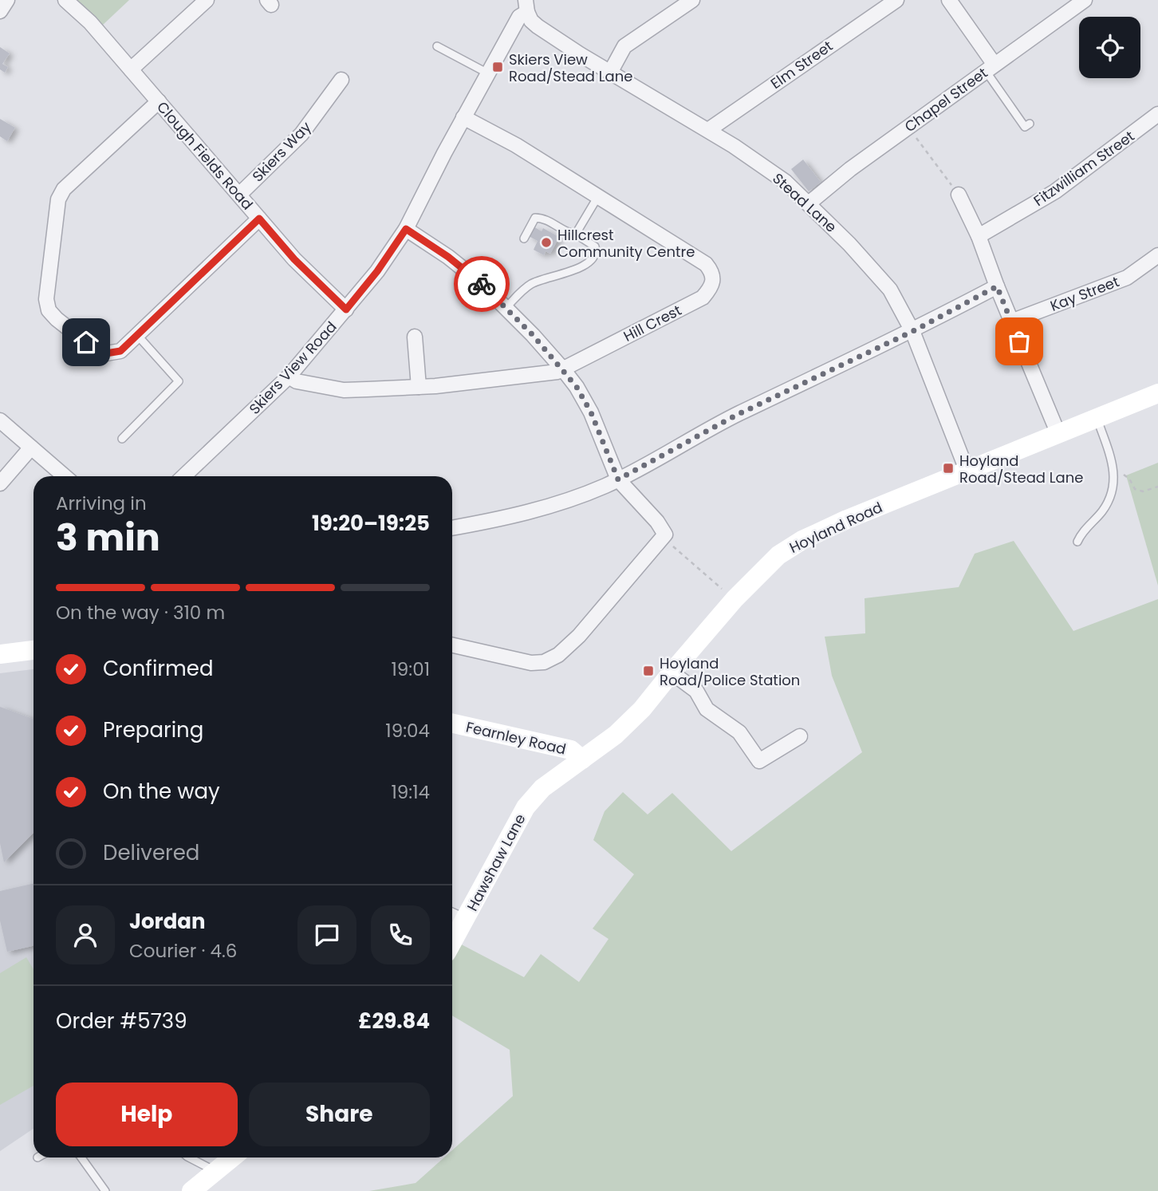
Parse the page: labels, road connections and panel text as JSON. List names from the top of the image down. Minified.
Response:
{"streets":{"main road":["Hoyland Road","Fearnley Road","Hawshaw Lane"],"street":["Elm Street","Chapel Street","Skiers Way","Clough Fields Road","Fitzwilliam Street","Stead Lane","Kay Street","Hill Crest","Skiers View Road"]},"crossings":[["Elm Street","Stead Lane"],["Chapel Street","Stead Lane"],["Skiers Way","Clough Fields Road"],["Clough Fields Road","Skiers View Road"],["Stead Lane","Skiers View Road"],["Stead Lane","Hoyland Road"],["Hill Crest","Skiers View Road"],["Hoyland Road","Fearnley Road"],["Hoyland Road","Hawshaw Lane"],["Fearnley Road","Hawshaw Lane"]],"places":{"transit":["Skiers View Road/Stead Lane","Hoyland Road/Stead Lane","Hoyland Road/Police Station"],"other":["Hillcrest Community Centre"]},"page":{"heading":["3 min","Arriving in","19:20–19:25"],"panel":["Jordan","Courier · 4.6","Order #5739","£29.84"],"bar":"On the way · 310 m","list":[["Confirmed","19:01"],["Preparing","19:04"],["On the way","19:14"],"Delivered"],"buttons":["Help","Share"]}}
